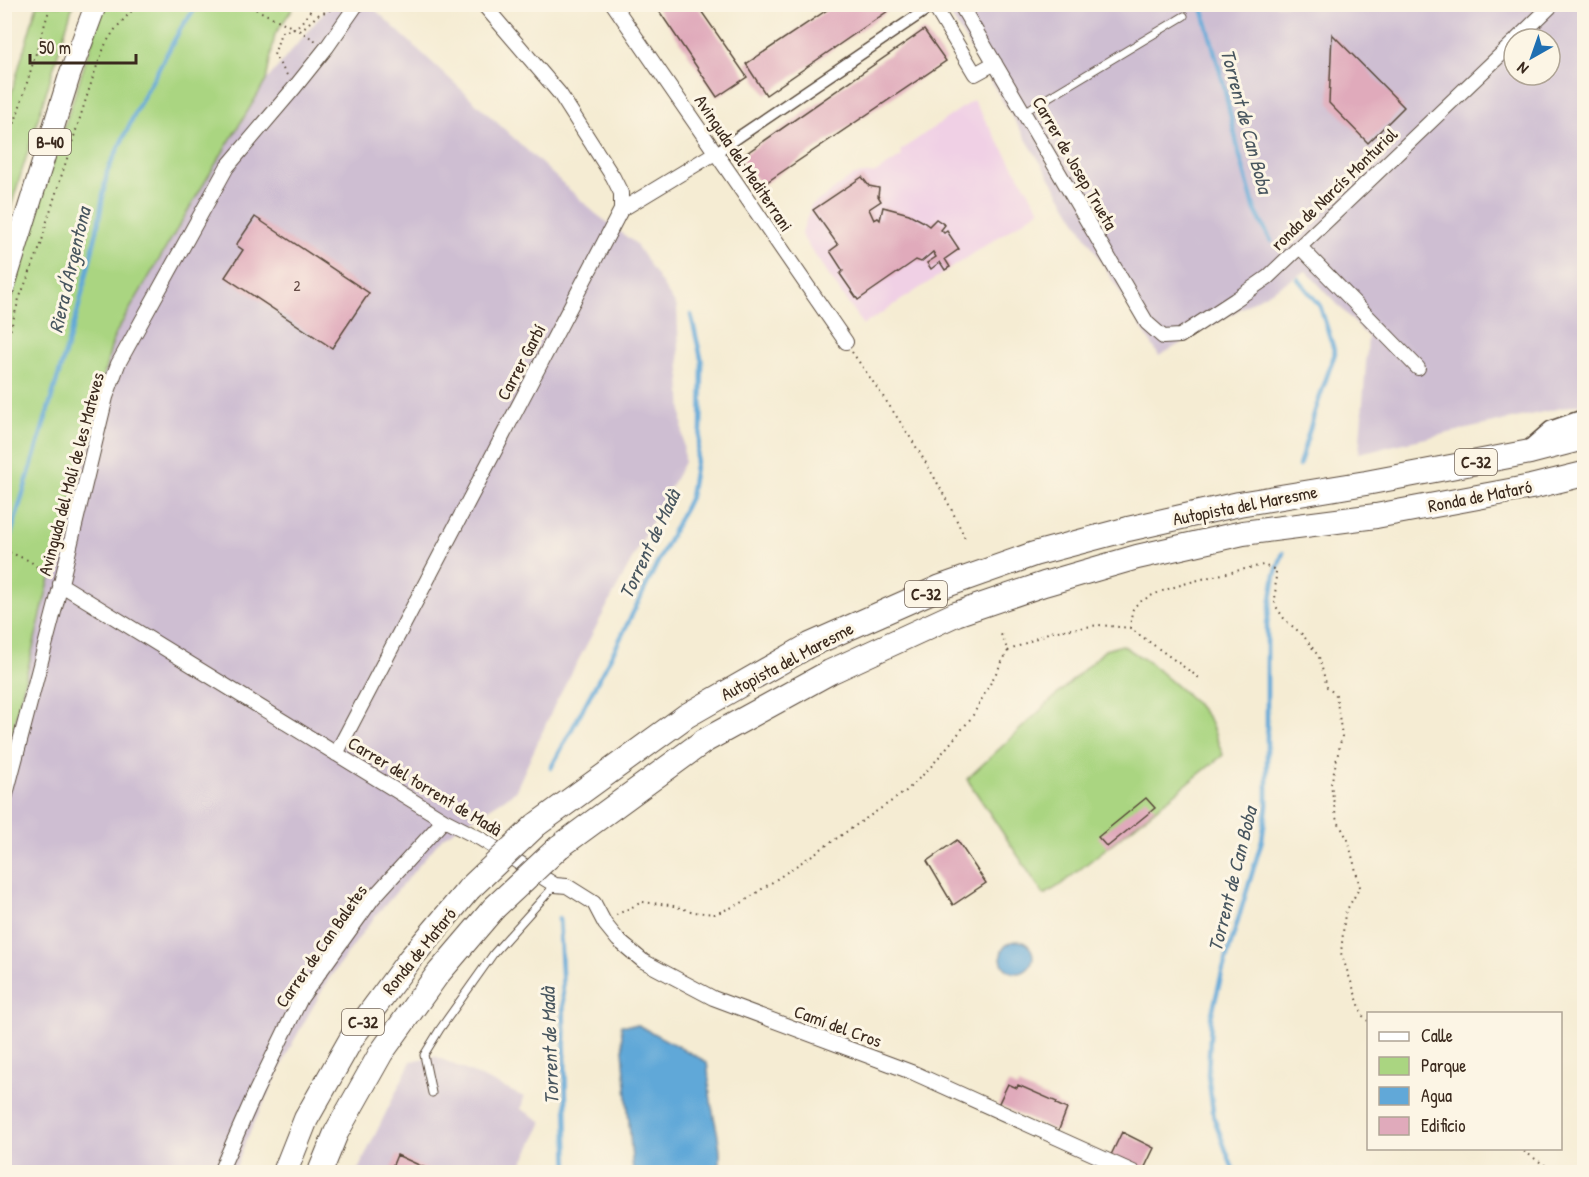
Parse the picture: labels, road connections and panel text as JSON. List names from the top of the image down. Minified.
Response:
{"streets":{"highway":["C-32","Ronda de Mataró","Autopista del Maresme"],"main road":["B-40"],"street":["Avinguda del Mediterrani","Carrer de Josep Trueta","ronda de Narcís Monturiol","Carrer Garbí","Avinguda del Molí de les Mateves","Carrer del torrent de Madà","Carrer de Can Baletes","Camí del Cros"]},"crossings":[["Carrer de Josep Trueta","ronda de Narcís Monturiol"],["Carrer Garbí","Carrer del torrent de Madà"],["Avinguda del Molí de les Mateves","Carrer del torrent de Madà"],["Ronda de Mataró","Autopista del Maresme"],["Carrer del torrent de Madà","Carrer de Can Baletes"],["Carrer del torrent de Madà","Camí del Cros"]],"water":["Torrent de Can Boba","Riera d'Argentona","Torrent de Madà"],"house_numbers":["2"],"legend":["Calle","Parque","Agua","Edificio"],"scale_bar":"50 m","north":"bottom left"}
